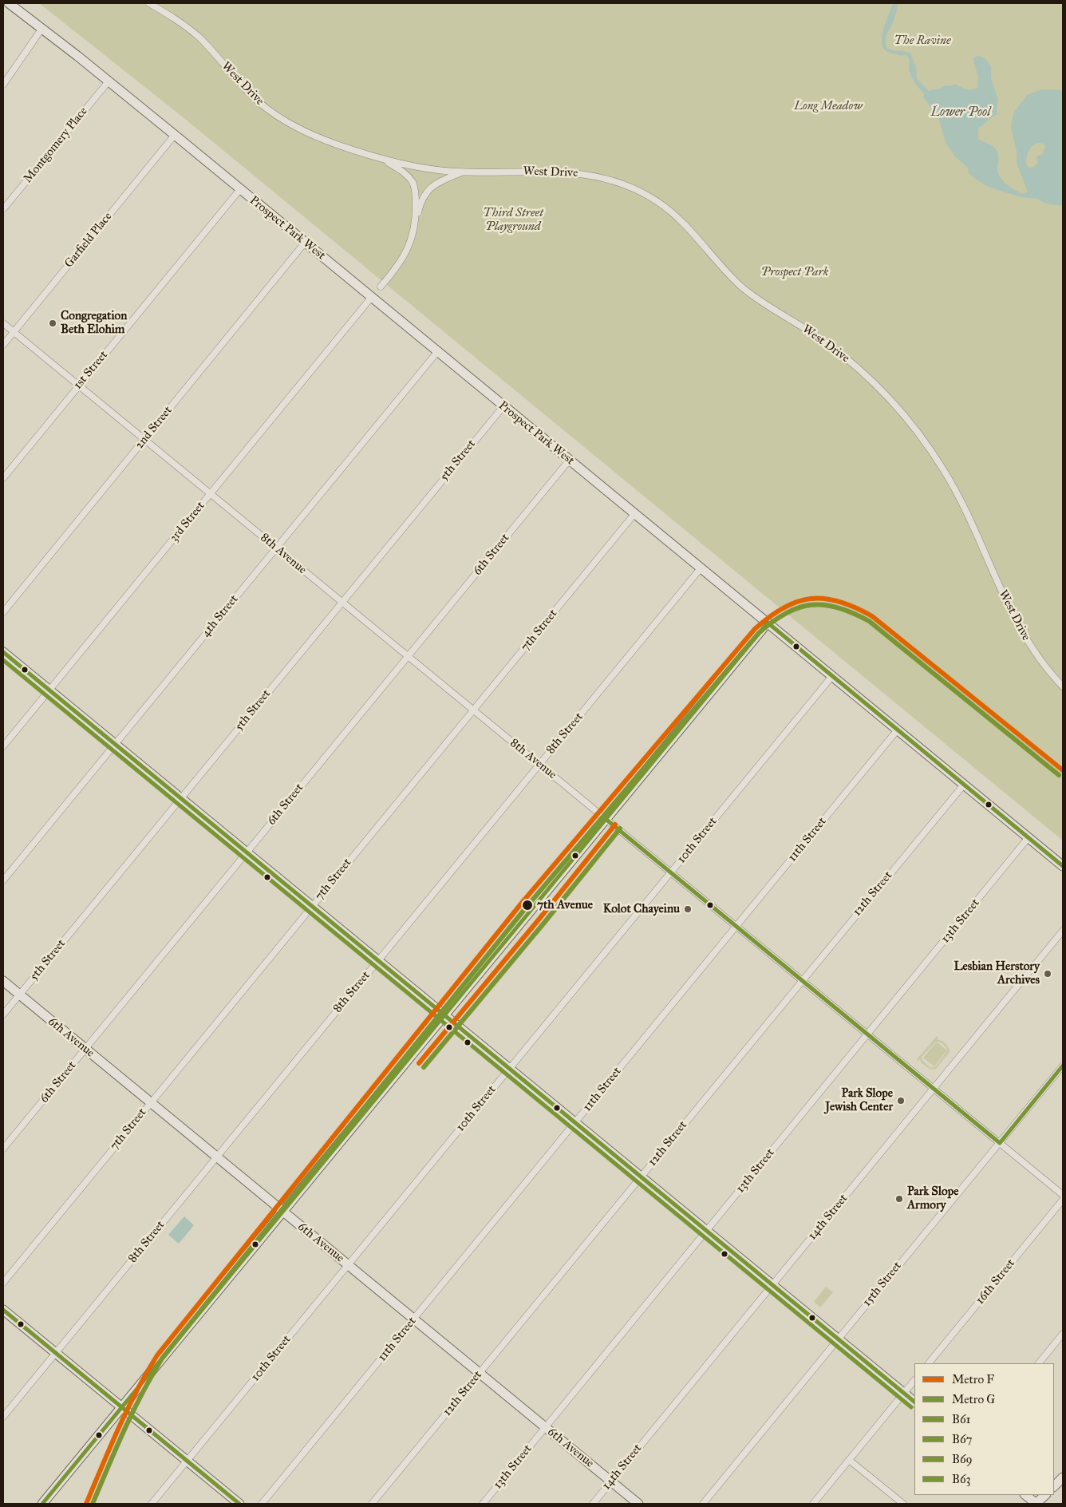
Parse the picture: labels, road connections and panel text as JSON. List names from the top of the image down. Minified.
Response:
{"streets":{"street":["West Drive","Montgomery Place","Prospect Park West","Garfield Place","1st Street","2nd Street","5th Street","3rd Street","8th Avenue","6th Street","4th Street","7th Street","8th Street","11th Street","10th Street","12th Street","13th Street","6th Avenue","14th Street","16th Street","15th Street"]},"crossings":[["Montgomery Place","Prospect Park West"],["Prospect Park West","Garfield Place"],["Prospect Park West","1st Street"],["Prospect Park West","2nd Street"],["Prospect Park West","5th Street"],["Prospect Park West","3rd Street"],["Prospect Park West","6th Street"],["Prospect Park West","4th Street"],["Prospect Park West","7th Street"],["Prospect Park West","8th Street"],["Prospect Park West","11th Street"],["Prospect Park West","10th Street"],["Prospect Park West","12th Street"],["Prospect Park West","13th Street"],["Garfield Place","8th Avenue"],["1st Street","8th Avenue"],["2nd Street","8th Avenue"],["5th Street","8th Avenue"],["5th Street","6th Avenue"],["3rd Street","8th Avenue"],["8th Avenue","6th Street"],["8th Avenue","4th Street"],["8th Avenue","7th Street"],["8th Avenue","8th Street"],["8th Avenue","11th Street"],["8th Avenue","10th Street"],["8th Avenue","12th Street"],["8th Avenue","13th Street"],["8th Avenue","14th Street"],["8th Avenue","15th Street"],["6th Street","6th Avenue"],["7th Street","6th Avenue"],["8th Street","6th Avenue"],["11th Street","6th Avenue"],["10th Street","6th Avenue"],["12th Street","6th Avenue"],["13th Street","6th Avenue"],["6th Avenue","14th Street"]],"water":["Lower Pool"],"parks":["The Ravine","Long Meadow","Third Street Playground","Prospect Park"],"places":["Congregation Beth Elohim","7th Avenue","Kolot Chayeinu","Lesbian Herstory Archives","Park Slope Jewish Center","Park Slope Armory"],"lines":["metro line F","metro line G","transit line B61","transit line B67","transit line B69","transit line B63"],"legend":["Metro F","Metro G","B61","B67","B69","B63"]}
